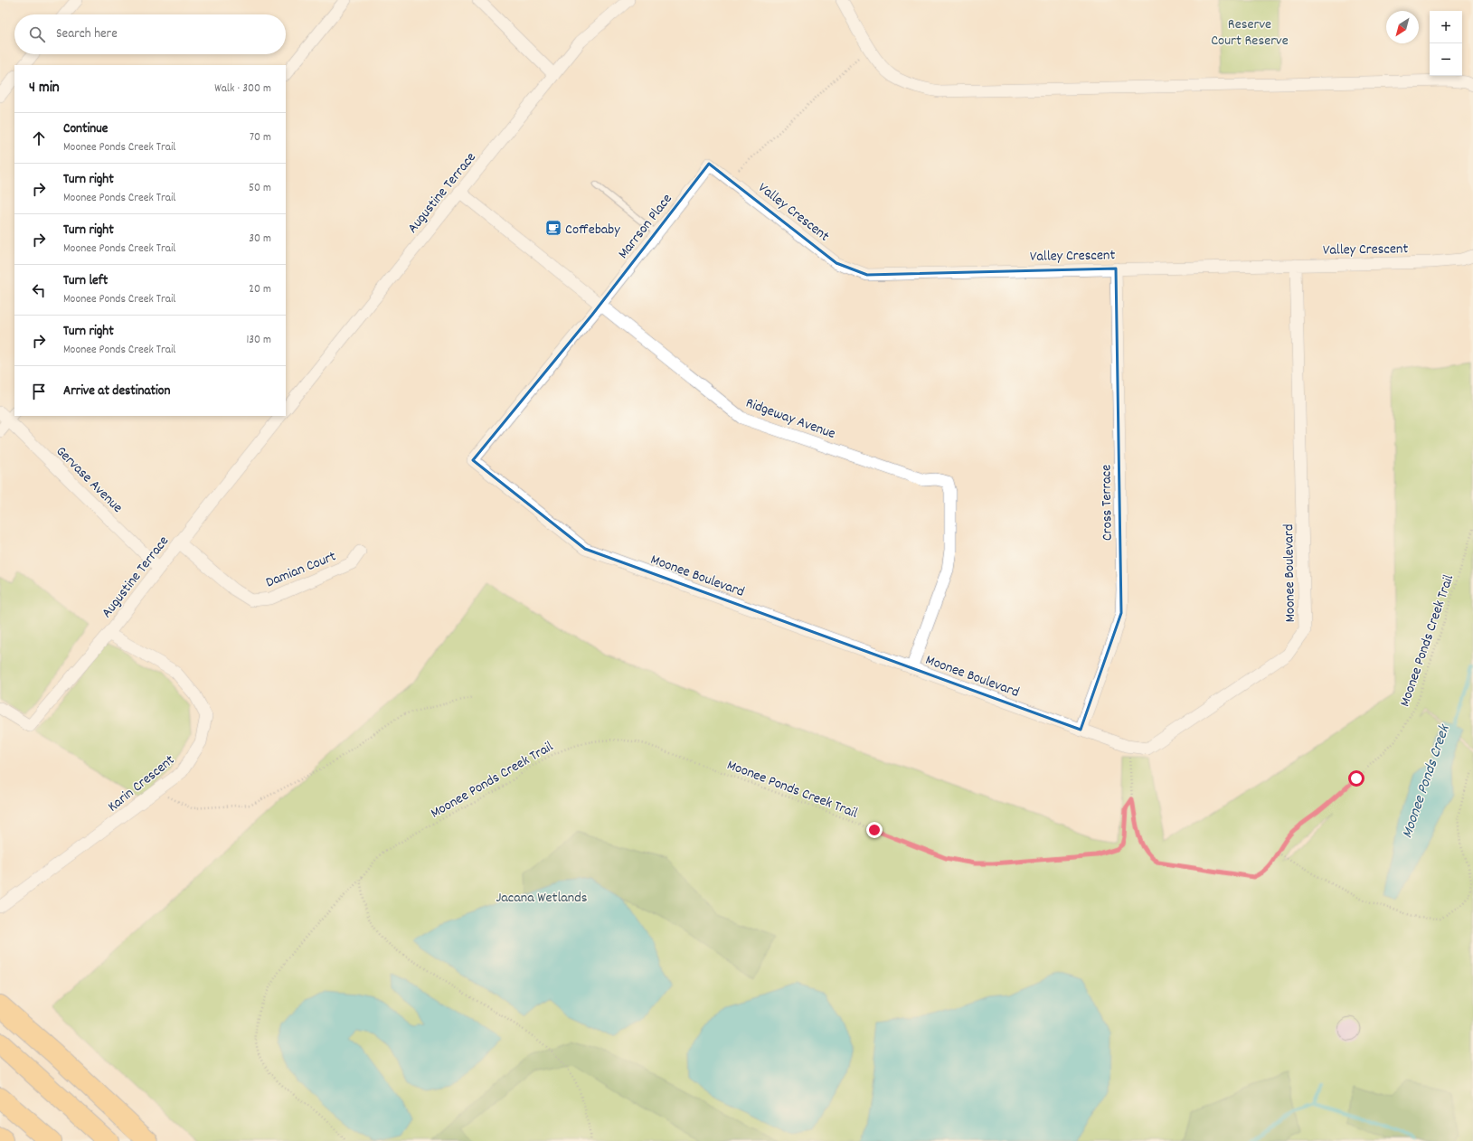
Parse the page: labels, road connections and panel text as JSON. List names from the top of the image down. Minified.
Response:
{"streets":{"street":["Augustine Terrace","Valley Crescent","Marrson Place","Ridgeway Avenue","Gervase Avenue","Cross Terrace","Damian Court","Moonee Boulevard","Karin Crescent"],"path":["Moonee Ponds Creek Trail"]},"crossings":[["Augustine Terrace","Ridgeway Avenue"],["Augustine Terrace","Gervase Avenue"],["Augustine Terrace","Damian Court"],["Augustine Terrace","Karin Crescent"],["Valley Crescent","Marrson Place"],["Valley Crescent","Cross Terrace"],["Valley Crescent","Moonee Boulevard"],["Marrson Place","Ridgeway Avenue"],["Marrson Place","Moonee Boulevard"],["Ridgeway Avenue","Moonee Boulevard"],["Cross Terrace","Moonee Boulevard"]],"water":["Moonee Ponds Creek"],"parks":["Reserve Court Reserve","Jacana Wetlands"],"places":{"cafe":["Coffebaby"]},"north":"bottom left","page":{"map_buttons":["+","−"],"search":"Search here","heading":["4 min","Walk · 300 m"],"list":[["Continue","Moonee Ponds Creek Trail","70 m"],["Turn right","Moonee Ponds Creek Trail","50 m"],["Turn right","Moonee Ponds Creek Trail","30 m"],["Turn left","Moonee Ponds Creek Trail","20 m"],["Turn right","Moonee Ponds Creek Trail","130 m"],"Arrive at destination"]}}
